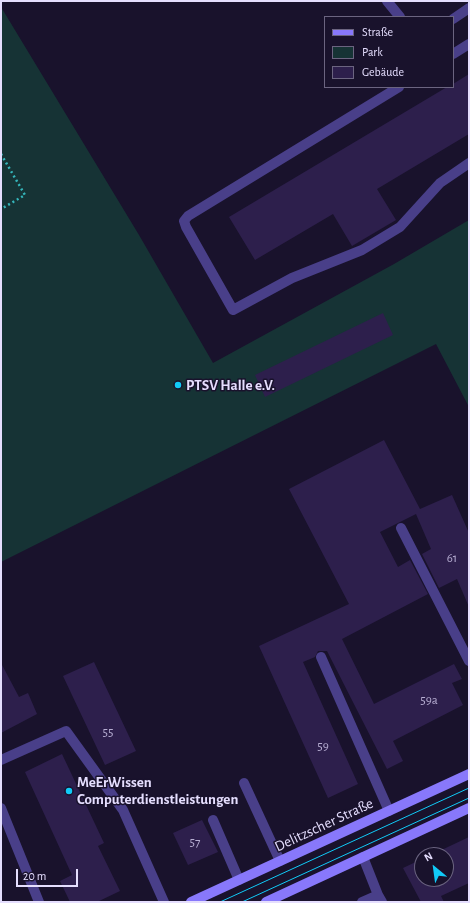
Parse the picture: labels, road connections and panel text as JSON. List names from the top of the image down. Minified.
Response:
{"streets":{"main road":["Delitzscher Straße"]},"places":["PTSV Halle e.V.","MeErWissen Computerdienstleistungen"],"house_numbers":["61","59a","55","59","57"],"legend":["Straße","Park","Gebäude"],"scale_bar":"20 m","north":"top left"}
